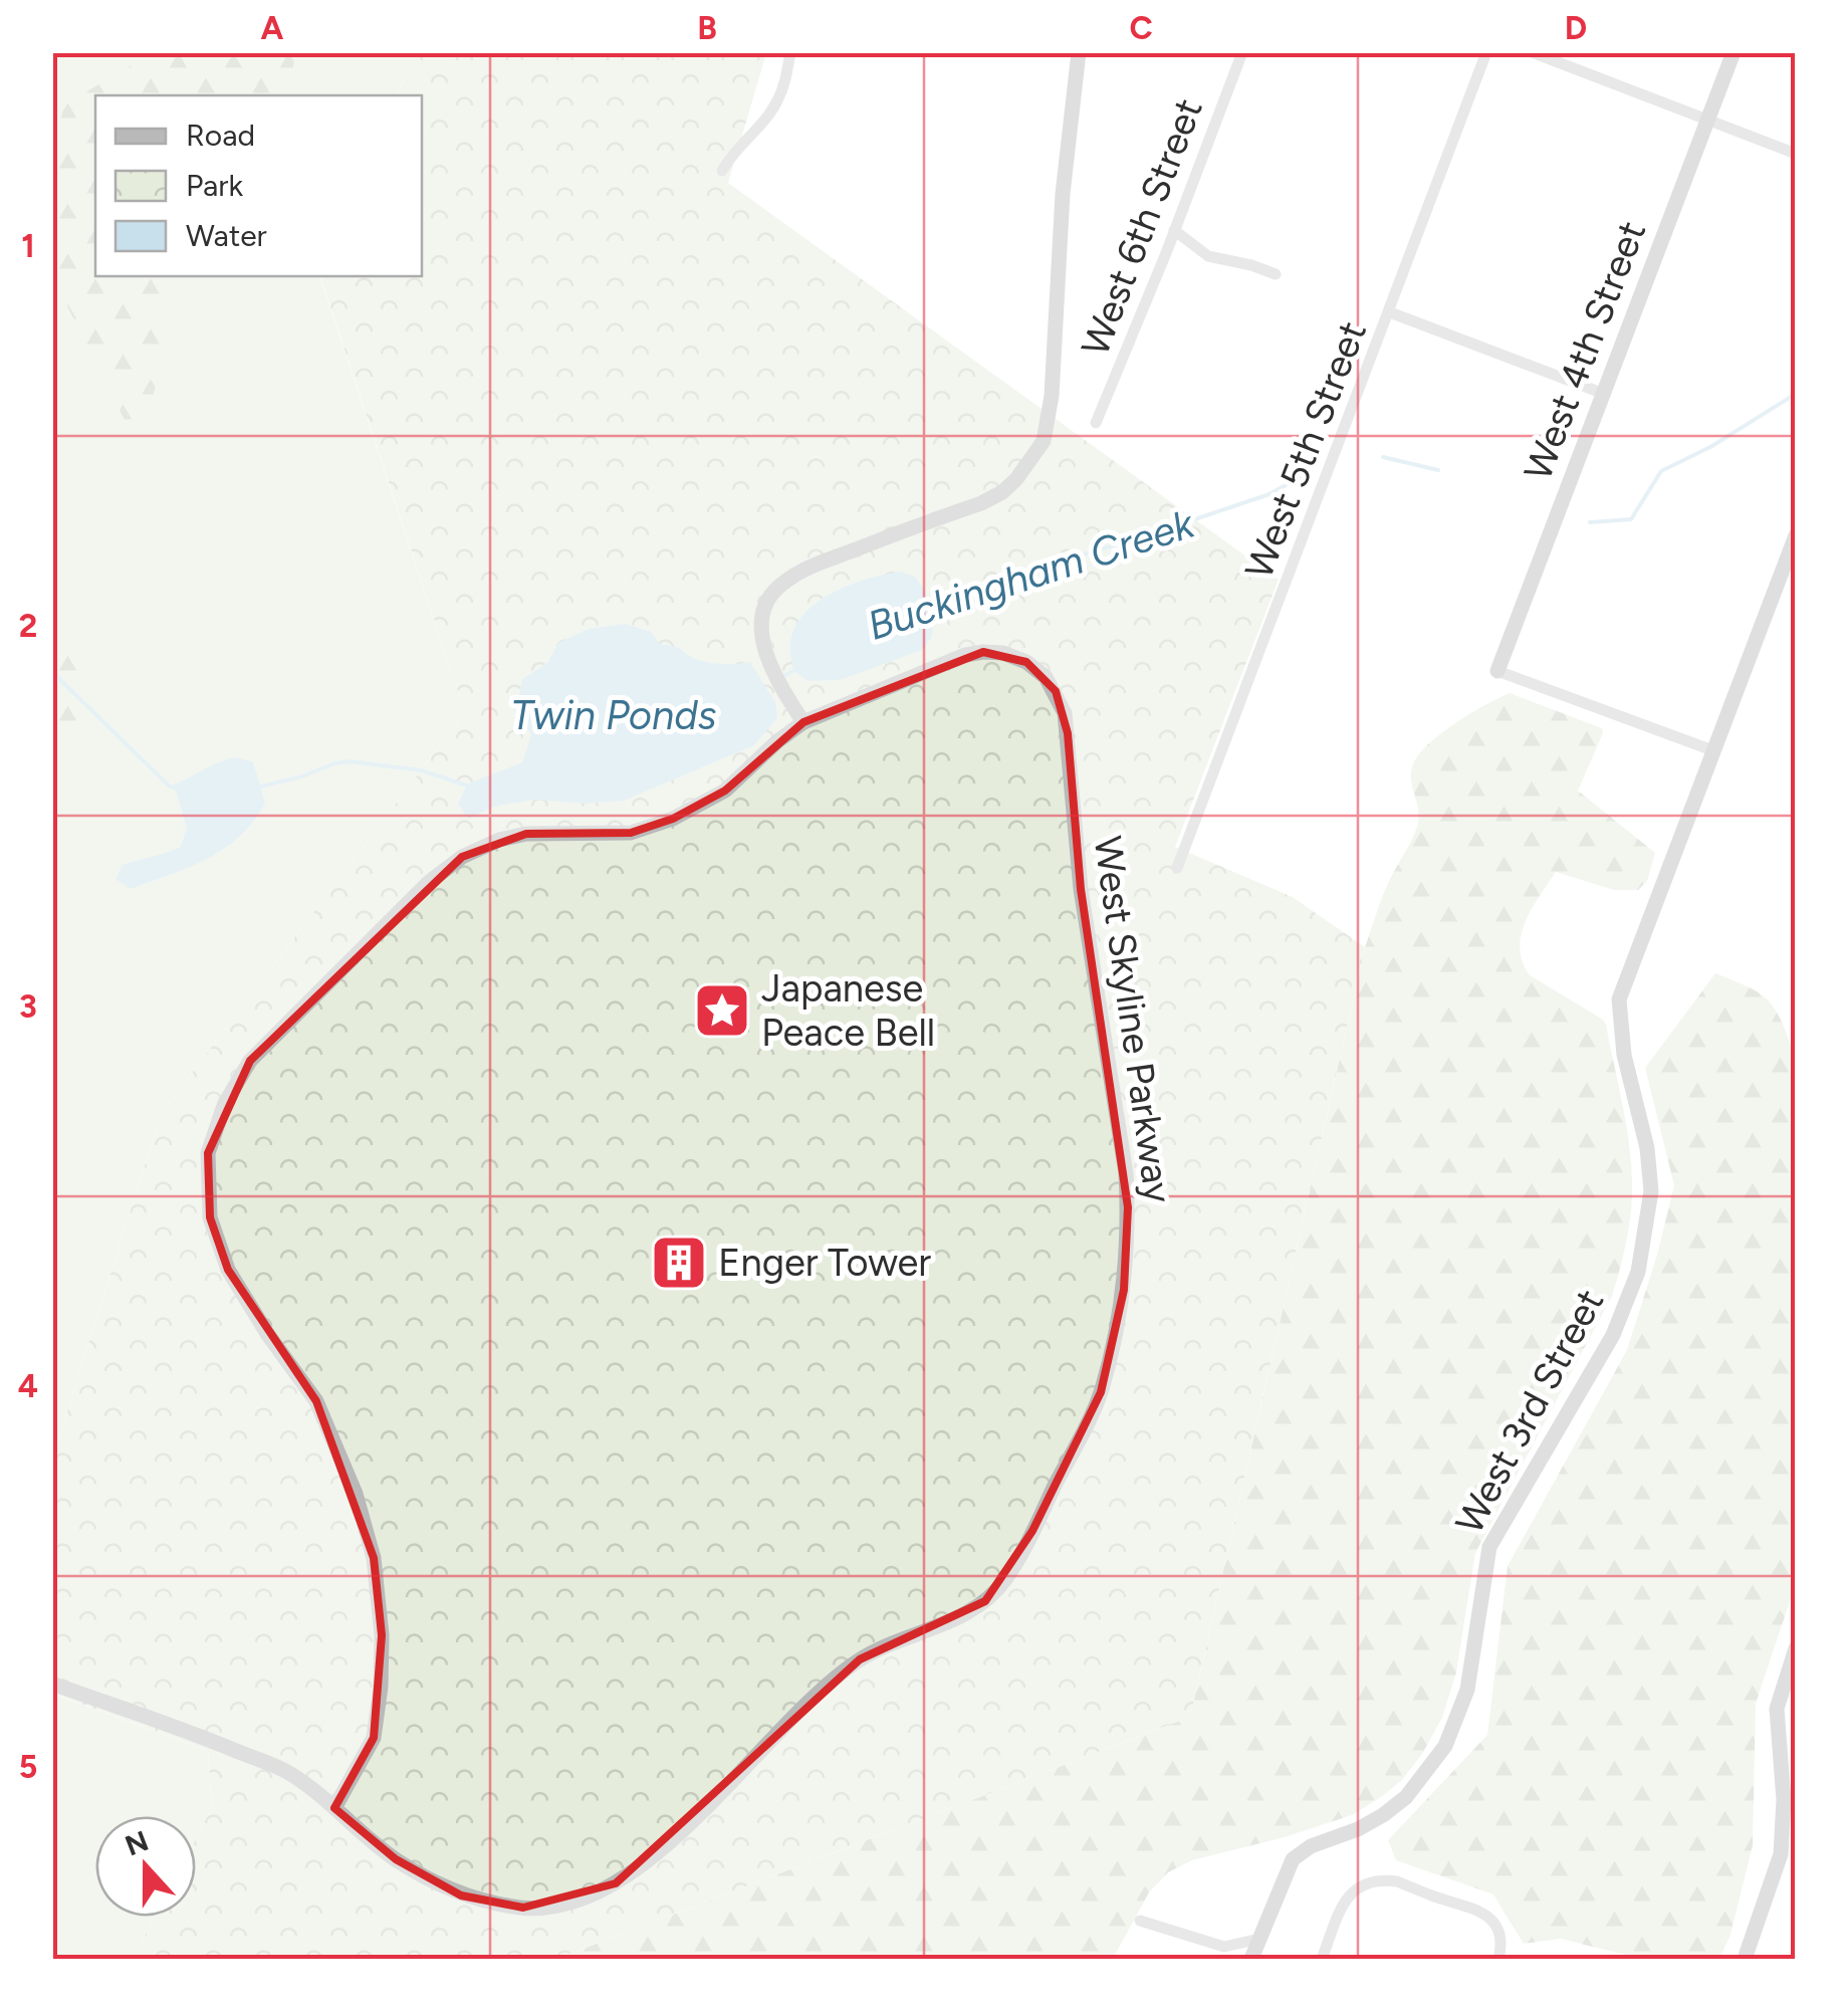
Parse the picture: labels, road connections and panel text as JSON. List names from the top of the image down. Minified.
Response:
{"streets":{"street":["West 6th Street","West 4th Street","West 5th Street","West Skyline Parkway","West 3rd Street"]},"water":["Buckingham Creek","Twin Ponds"],"places":{"place":["Japanese Peace Bell"],"building":["Enger Tower"]},"legend":["Road","Park","Water"],"north":"top","grid":{"columns":["A","B","C","D"],"rows":["1","2","3","4","5"]}}
